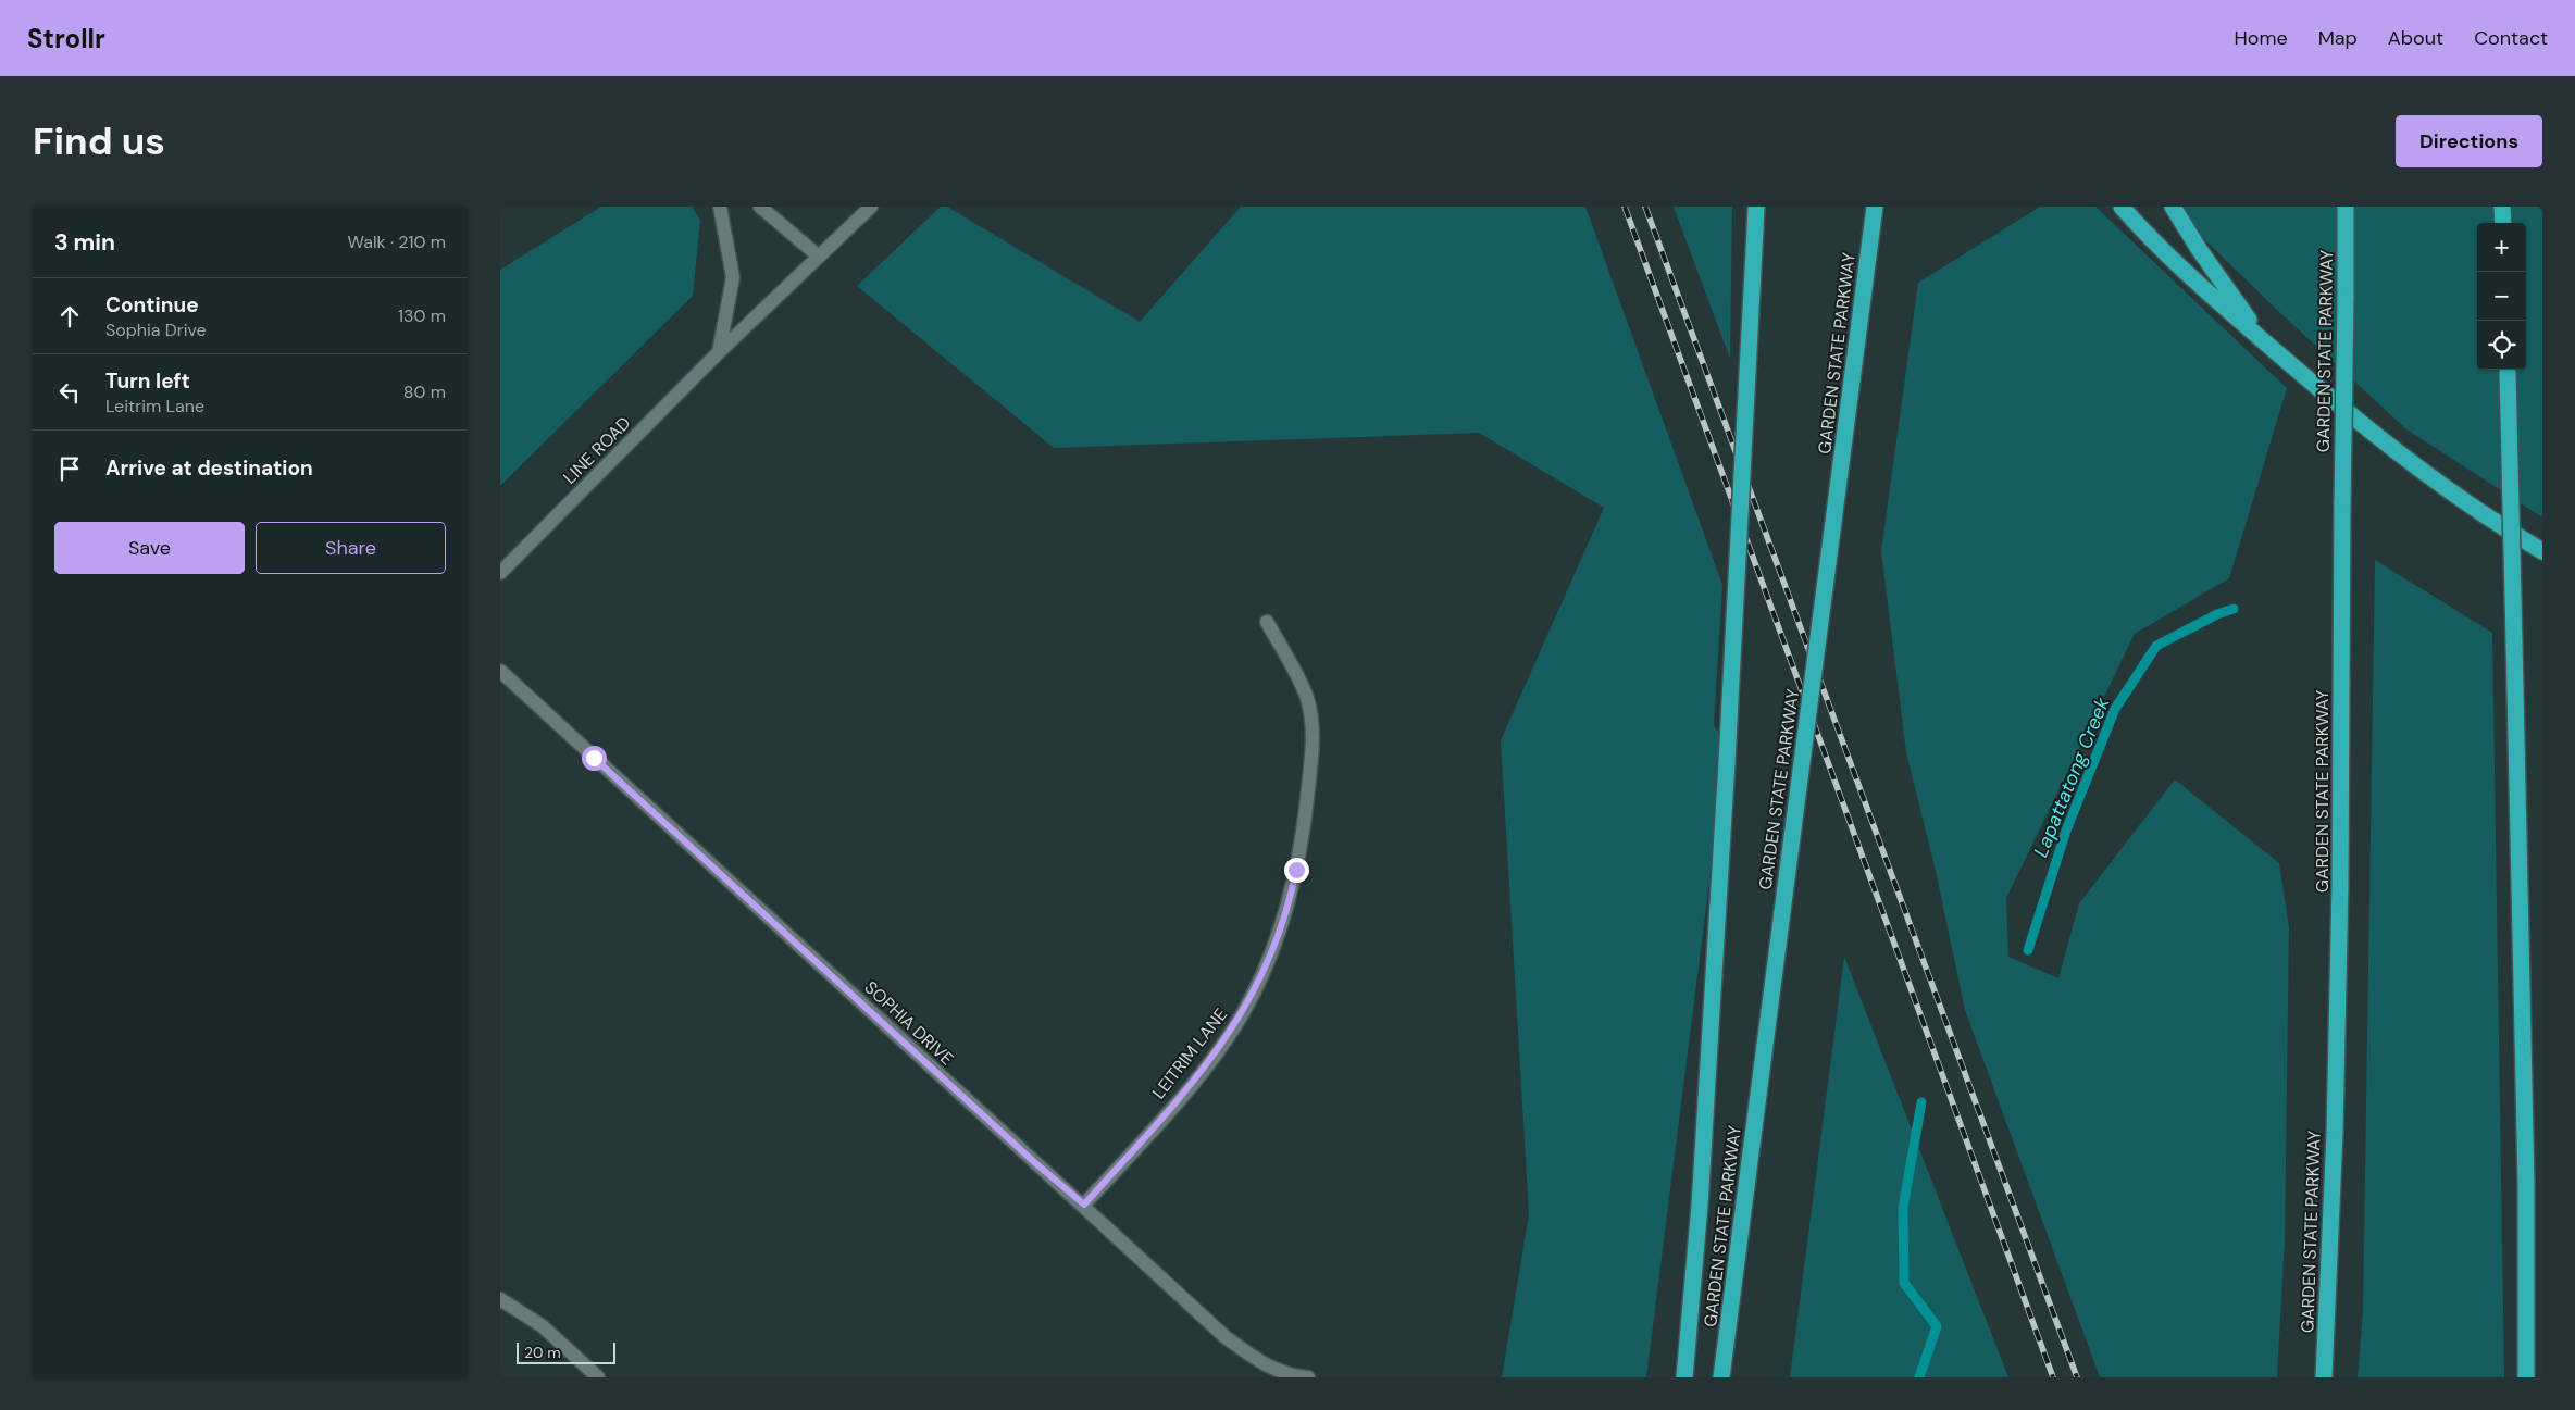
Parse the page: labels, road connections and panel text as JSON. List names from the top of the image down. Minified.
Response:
{"streets":{"highway":["GARDEN STATE PARKWAY"],"street":["LINE ROAD","SOPHIA DRIVE","LEITRIM LANE"]},"crossings":[["SOPHIA DRIVE","LEITRIM LANE"]],"water":["Lapattatong Creek"],"scale_bar":"20 m","page":{"header":"Strollr","nav":["Home","Map","About","Contact"],"buttons":["Directions",["Save","Share"]],"title":"Find us","heading":["3 min","Walk · 210 m"],"map_buttons":["+","−"],"list":[["Continue","Sophia Drive","130 m"],["Turn left","Leitrim Lane","80 m"],"Arrive at destination"],"scale":"20 m"}}
